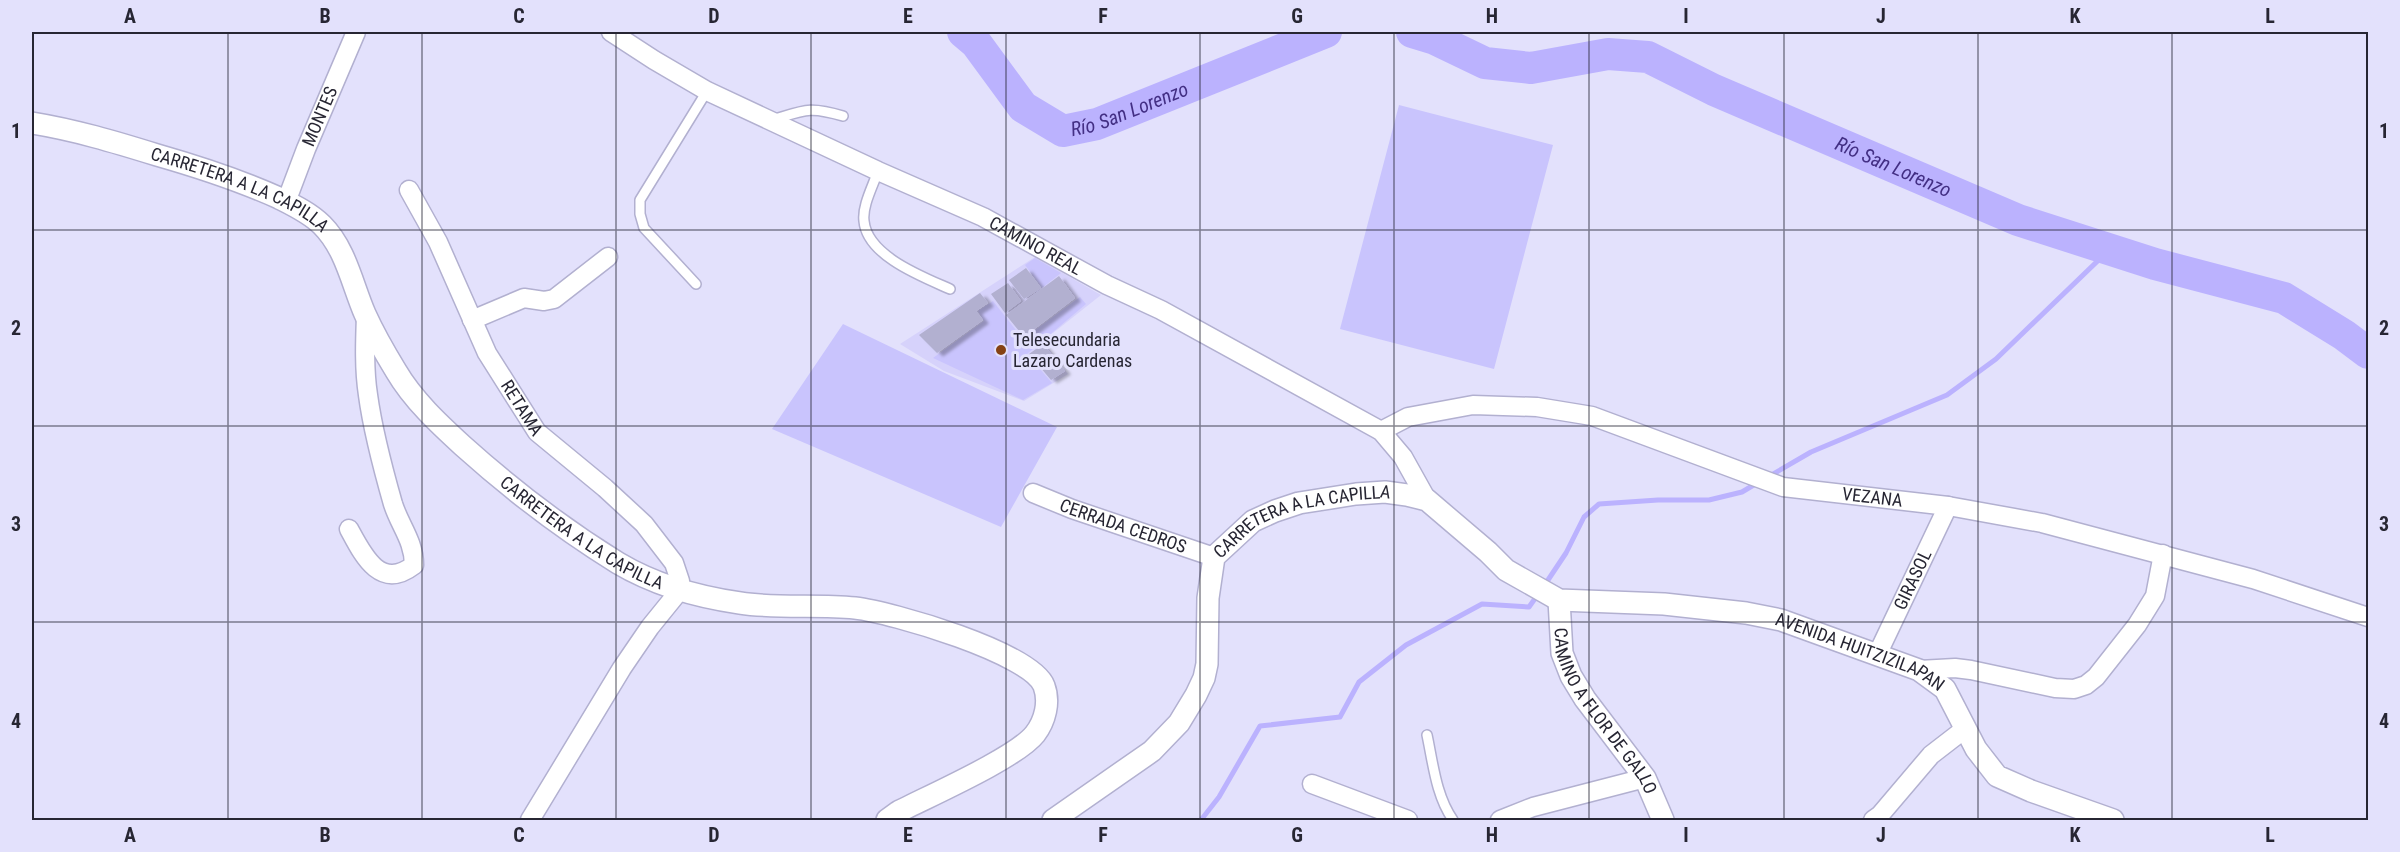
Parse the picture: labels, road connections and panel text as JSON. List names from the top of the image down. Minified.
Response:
{"streets":{"street":["MONTES","CARRETERA A LA CAPILLA","CAMINO REAL","RETAMA","VEZANA","CERRADA CEDROS","GIRASOL","AVENIDA HUITZIZILAPAN","CAMINO A FLOR DE GALLO"]},"crossings":[["MONTES","CARRETERA A LA CAPILLA"],["CARRETERA A LA CAPILLA","CAMINO REAL"],["CARRETERA A LA CAPILLA","RETAMA"],["CARRETERA A LA CAPILLA","CERRADA CEDROS"],["CARRETERA A LA CAPILLA","AVENIDA HUITZIZILAPAN"],["CARRETERA A LA CAPILLA","CAMINO A FLOR DE GALLO"],["CAMINO REAL","VEZANA"],["VEZANA","GIRASOL"],["GIRASOL","AVENIDA HUITZIZILAPAN"],["AVENIDA HUITZIZILAPAN","CAMINO A FLOR DE GALLO"]],"water":["Río San Lorenzo"],"places":["Telesecundaria Lazaro Cardenas"],"grid":{"columns":["A","B","C","D","E","F","G","H","I","J","K","L"],"rows":["1","2","3","4"]}}
